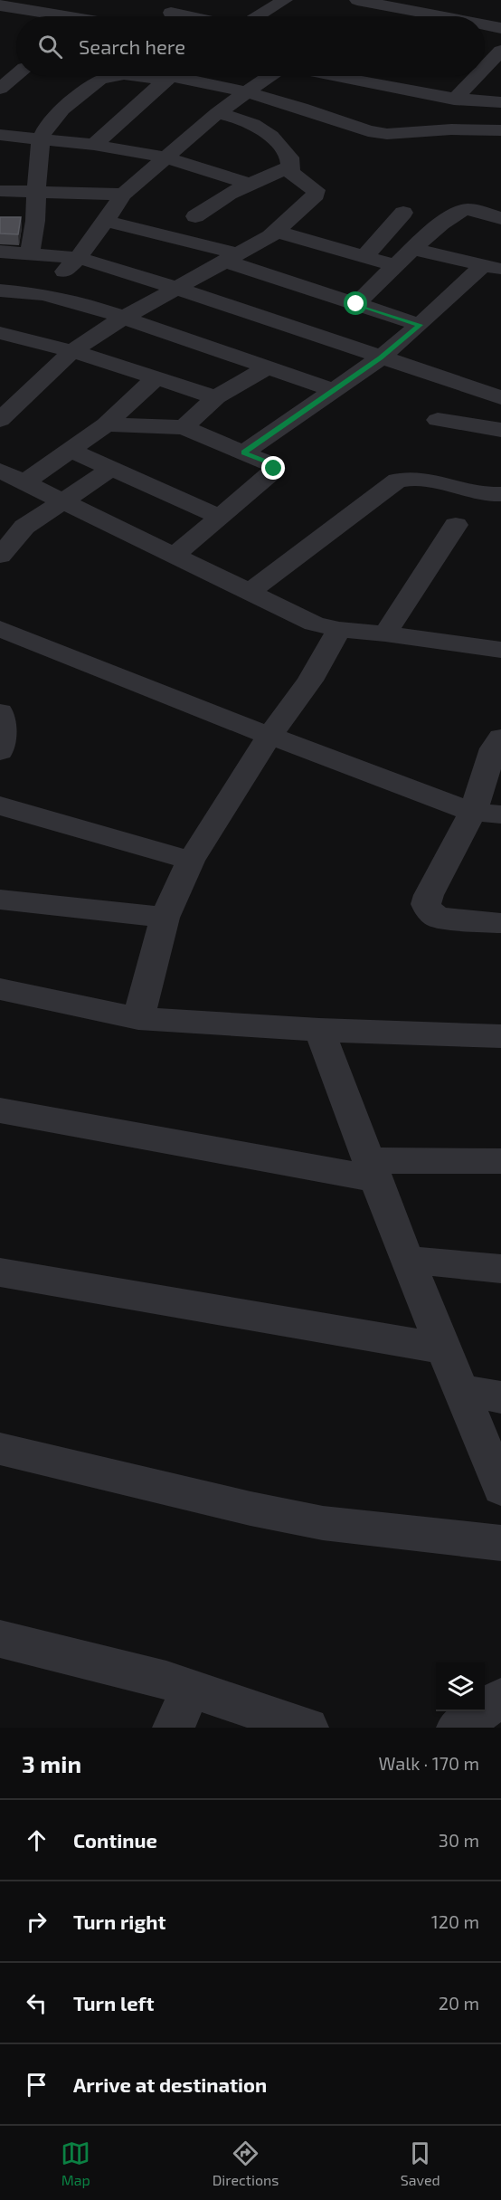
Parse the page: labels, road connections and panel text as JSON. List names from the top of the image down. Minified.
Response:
{"page":{"search":"Search here","heading":["3 min","Walk · 170 m"],"list":[["Continue","30 m"],["Turn right","120 m"],["Turn left","20 m"],"Arrive at destination"],"nav":["Map","Directions","Saved"]}}
